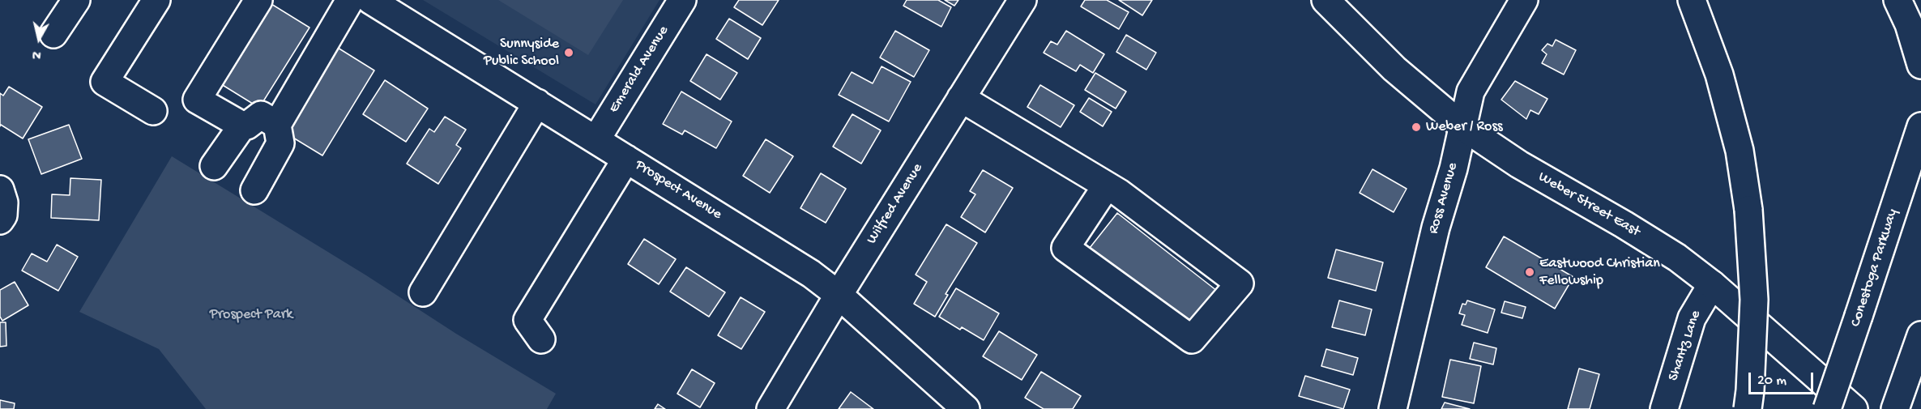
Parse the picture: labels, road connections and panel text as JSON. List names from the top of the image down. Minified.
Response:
{"streets":{"main road":["Emerald Avenue","Prospect Avenue","Ross Avenue","Wilfred Avenue","Weber Street East","Conestoga Parkway","Shantz Lane"]},"crossings":[["Emerald Avenue","Prospect Avenue"],["Prospect Avenue","Wilfred Avenue"],["Ross Avenue","Weber Street East"],["Weber Street East","Shantz Lane"]],"parks":["Prospect Park"],"places":["Sunnyside Public School","Weber / Ross","Eastwood Christian Fellowship"],"scale_bar":"20 m","north":"bottom"}
